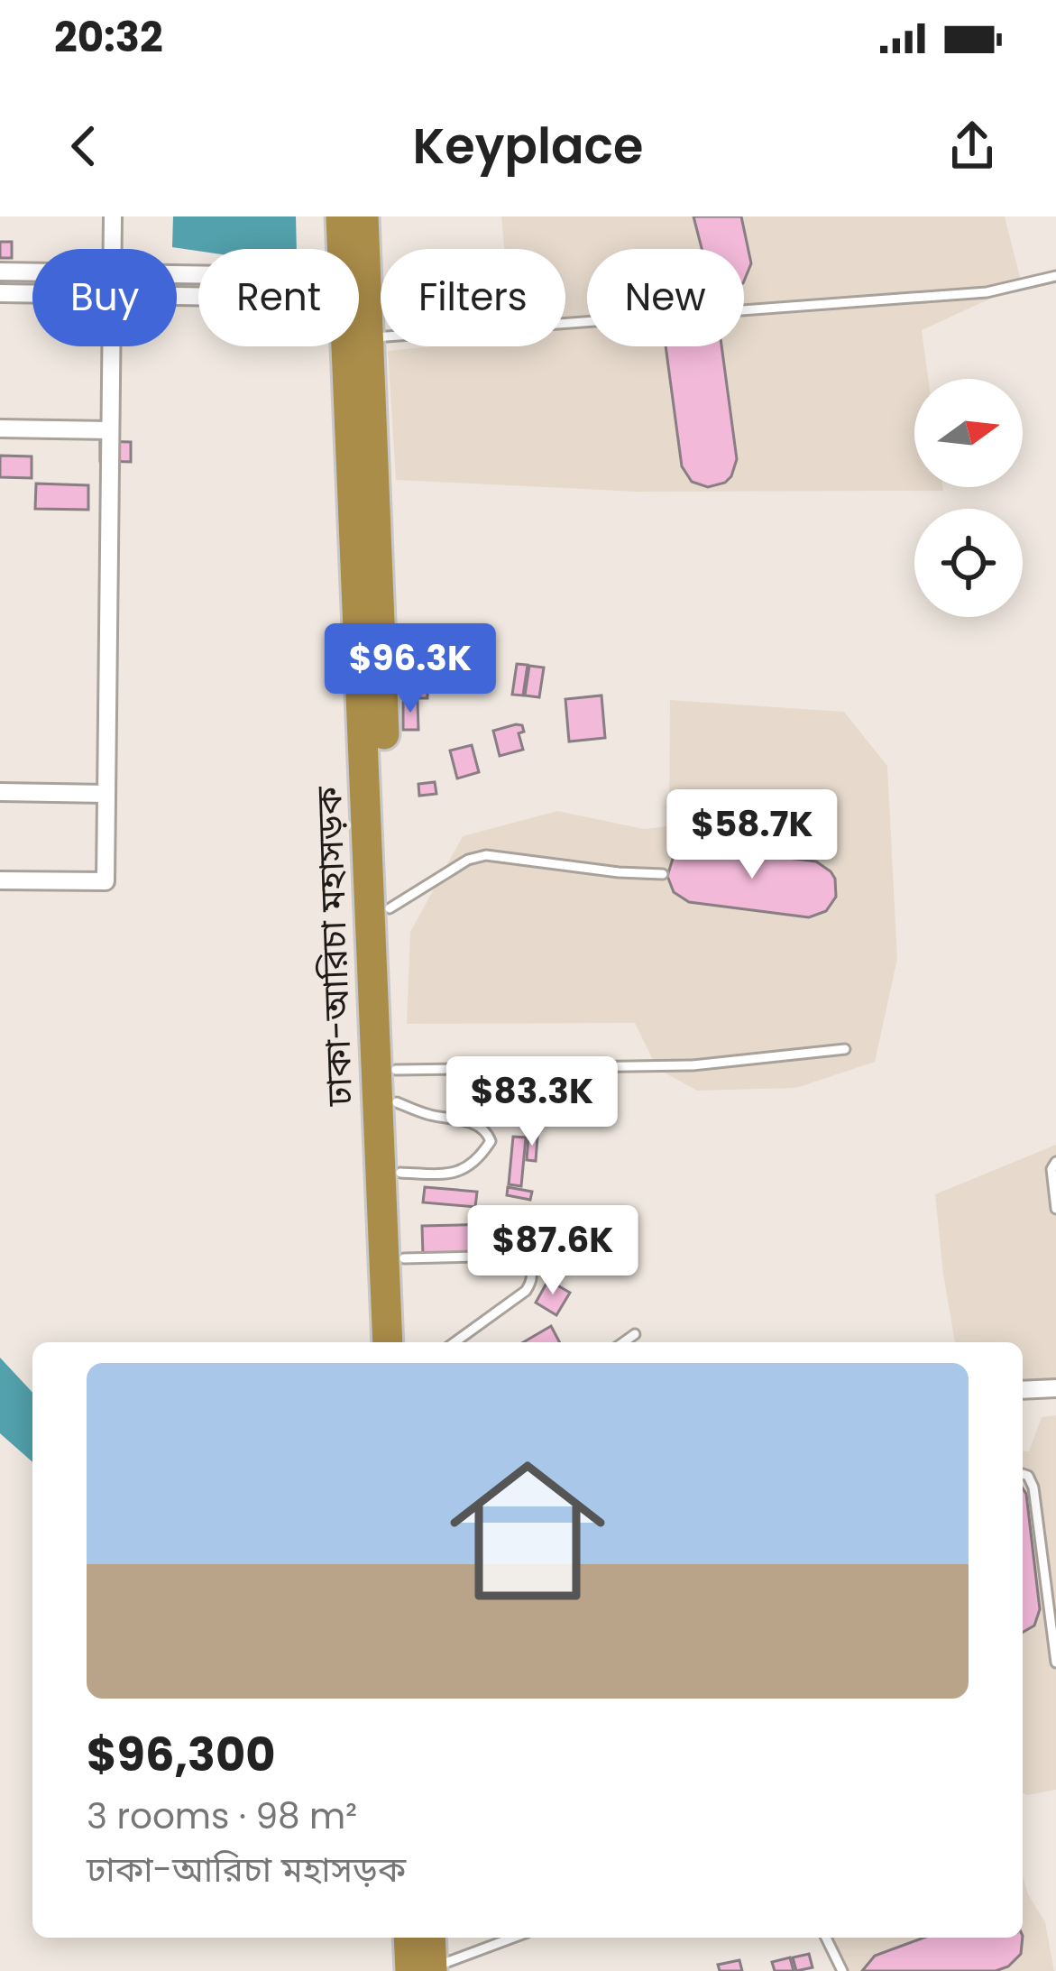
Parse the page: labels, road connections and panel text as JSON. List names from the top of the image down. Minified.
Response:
{"streets":{"highway":["ঢাকা-আরিচা মহাসড়ক"]},"north":"right","page":{"status":"20:32","header":"Keyplace","chip":["Buy","Rent","Filters","New"],"price":["$96.3K","$58.7K","$83.3K","$87.6K"],"list":[{"name":"$96,300","note":"3 rooms · 98 m² · ঢাকা-আরিচা মহাসড়ক"}]}}
